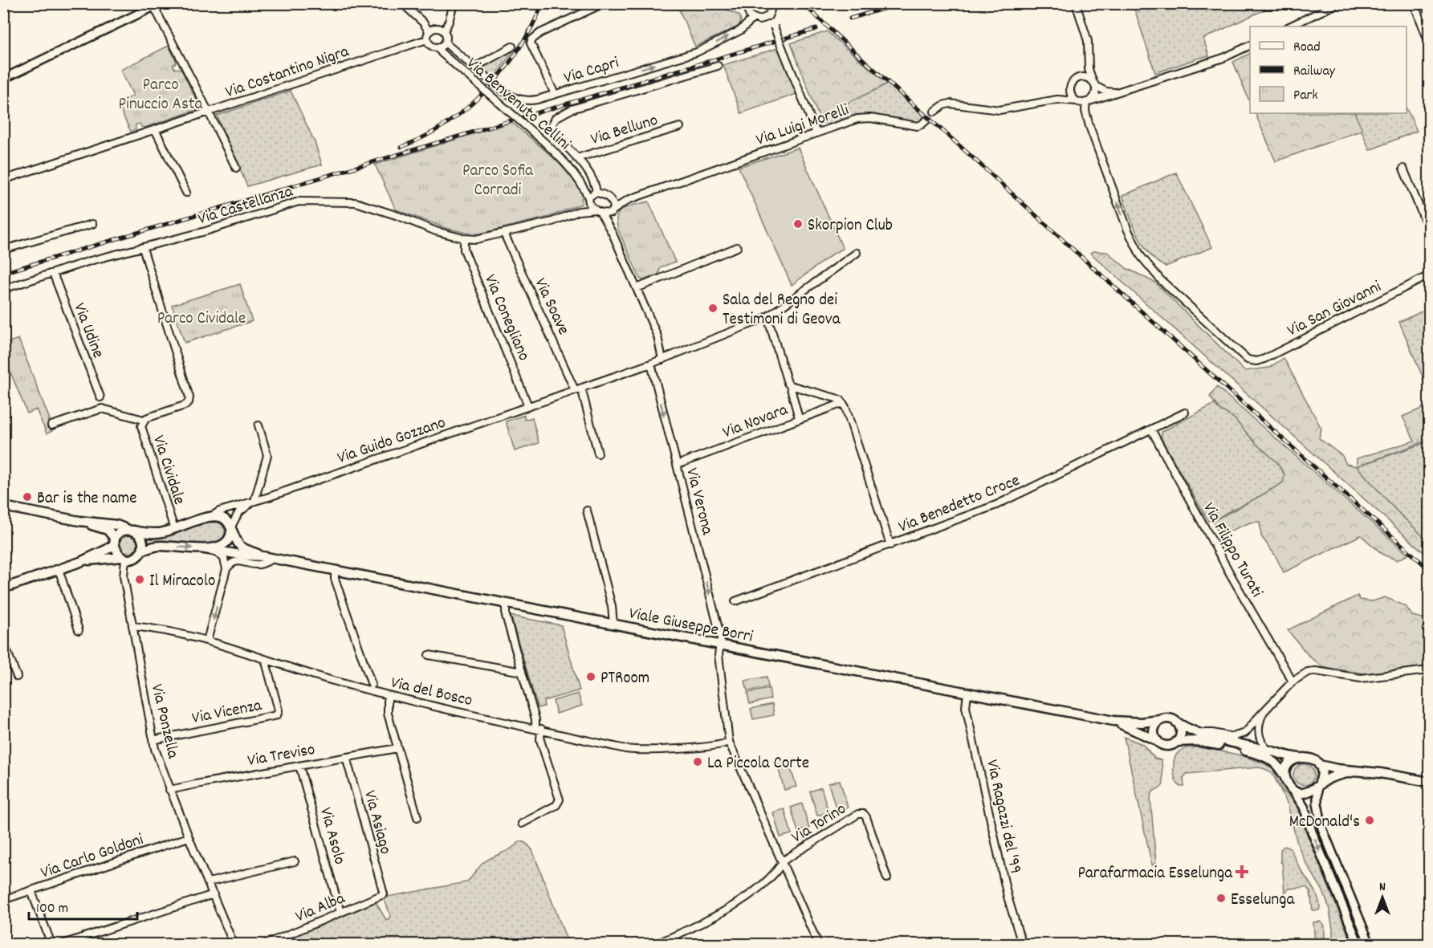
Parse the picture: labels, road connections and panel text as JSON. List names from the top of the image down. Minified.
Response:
{"streets":{"main road":["Viale Giuseppe Borri"],"street":["Via Capri","Via Costantino Nigra","Via Benvenuto Cellini","Via Luigi Morelli","Via Belluno","Via Castellanza","Via Soave","Via San Giovanni","Via Conegliano","Via Udine","Via Novara","Via Guido Gozzano","Via Cividale","Via Verona","Via Benedetto Croce","Via Filippo Turati","Via del Bosco","Via Vicenza","Via Ponzella","Via Treviso","Via Ragazzi del '99","Via Asiago","Via Torino","Via Asolo","Via Carlo Goldoni","Via Alba"]},"crossings":[["Via Capri","Via Costantino Nigra"],["Via Capri","Via Benvenuto Cellini"],["Via Costantino Nigra","Via Benvenuto Cellini"],["Via Benvenuto Cellini","Via Castellanza"],["Via Benvenuto Cellini","Via Guido Gozzano"],["Via Castellanza","Via Soave"],["Via Castellanza","Via Conegliano"],["Via Castellanza","Via Udine"],["Via Castellanza","Via Cividale"],["Via Soave","Via Guido Gozzano"],["Via Conegliano","Via Guido Gozzano"],["Via Novara","Via Verona"],["Via Guido Gozzano","Via Verona"],["Via Verona","Viale Giuseppe Borri"],["Via Benedetto Croce","Via Filippo Turati"],["Viale Giuseppe Borri","Via Ragazzi del '99"],["Via del Bosco","Via Vicenza"],["Via del Bosco","Via Ponzella"],["Via Vicenza","Via Ponzella"],["Via Ponzella","Via Treviso"],["Via Ponzella","Via Carlo Goldoni"],["Via Treviso","Via Asiago"],["Via Treviso","Via Asolo"],["Via Asiago","Via Alba"],["Via Asolo","Via Alba"]],"one_way":["Via Capri","Via Verona"],"parks":["Parco Pinuccio Asta","Parco Sofia Corradi","Parco Cividale"],"places":{"other":["Skorpion Club","Sala del Regno dei Testimoni di Geova","Bar is the name","Il Miracolo","PTRoom","La Piccola Corte","McDonald's","Esselunga"],"health":["Parafarmacia Esselunga"]},"legend":["Road","Railway","Park"],"scale_bar":"100 m","north":"top"}
